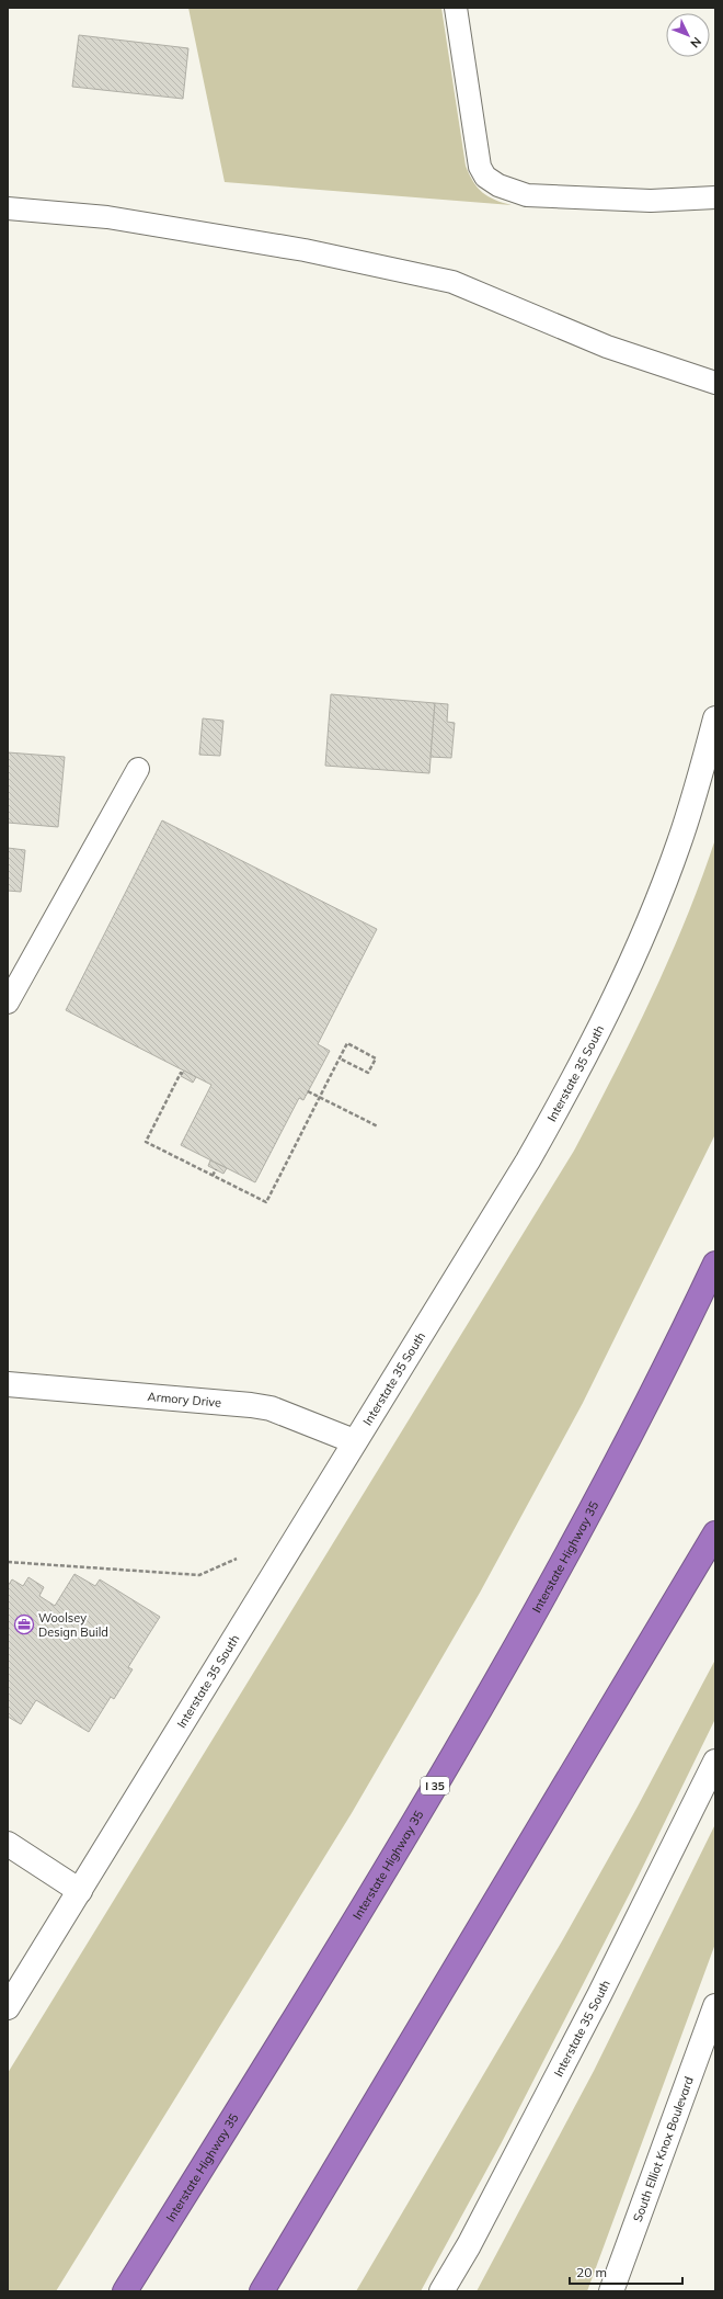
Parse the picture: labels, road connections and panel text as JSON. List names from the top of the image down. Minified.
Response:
{"streets":{"highway":["Interstate Highway 35","I 35"],"main road":["Interstate 35 South","Armory Drive","South Elliot Knox Boulevard"]},"crossings":[["Interstate 35 South","Armory Drive"]],"places":{"office":["Woolsey Design Build"]},"scale_bar":"20 m","north":"bottom right"}
